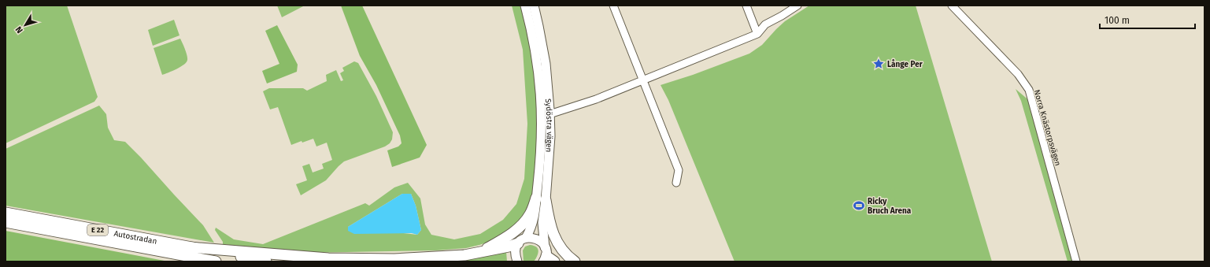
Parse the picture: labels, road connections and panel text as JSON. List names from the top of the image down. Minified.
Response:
{"streets":{"highway":["E 22","Autostradan"],"main road":["Sydöstra vägen"],"street":["Norra Knästorpsvägen"]},"places":{"place":["Långe Per"],"sports":["Ricky Bruch Arena"]},"scale_bar":"100 m","north":"bottom left"}
